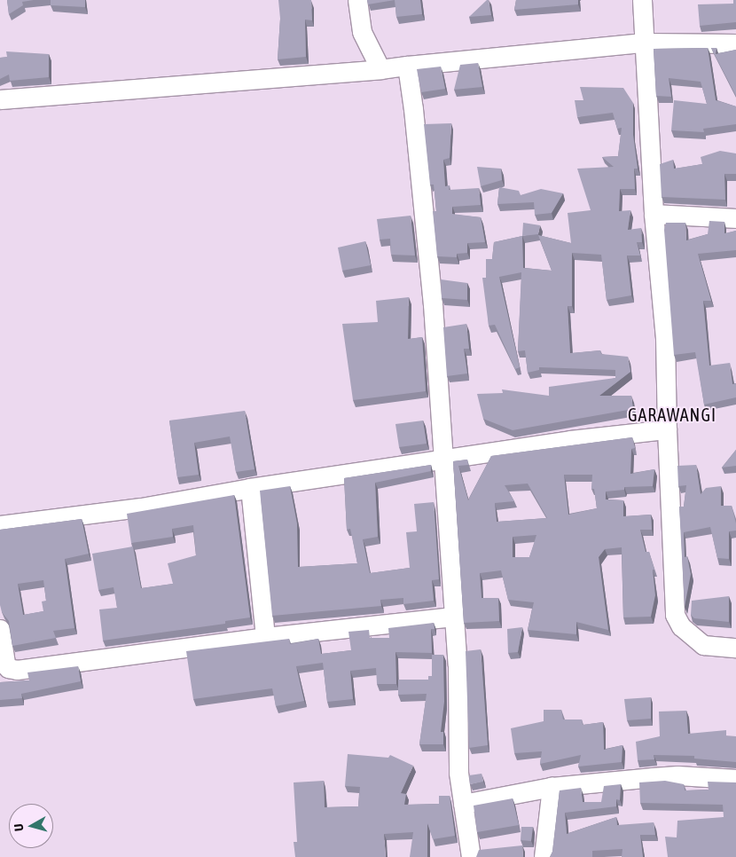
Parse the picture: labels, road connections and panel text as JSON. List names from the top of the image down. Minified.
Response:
{"districts":["GARAWANGI"],"north":"left"}
